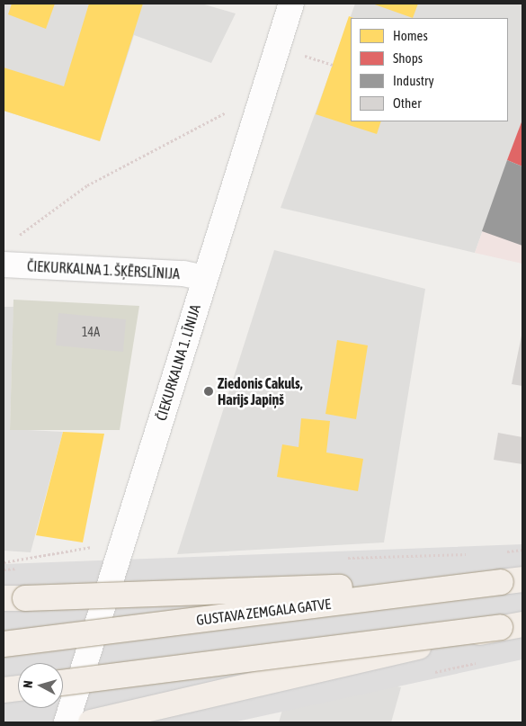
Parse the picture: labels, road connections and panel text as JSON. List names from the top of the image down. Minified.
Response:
{"streets":{"main road":["GUSTAVA ZEMGALA GATVE"],"street":["ČIEKURKALNA 1. ŠĶĒRSLĪNIJA","ČIEKURKALNA 1. LĪNIJA"]},"crossings":[["ČIEKURKALNA 1. ŠĶĒRSLĪNIJA","ČIEKURKALNA 1. LĪNIJA"]],"places":["Ziedonis Cakuls, Harijs Japiņš"],"house_numbers":["14A"],"legend":["Homes","Shops","Industry","Other"],"north":"left"}
